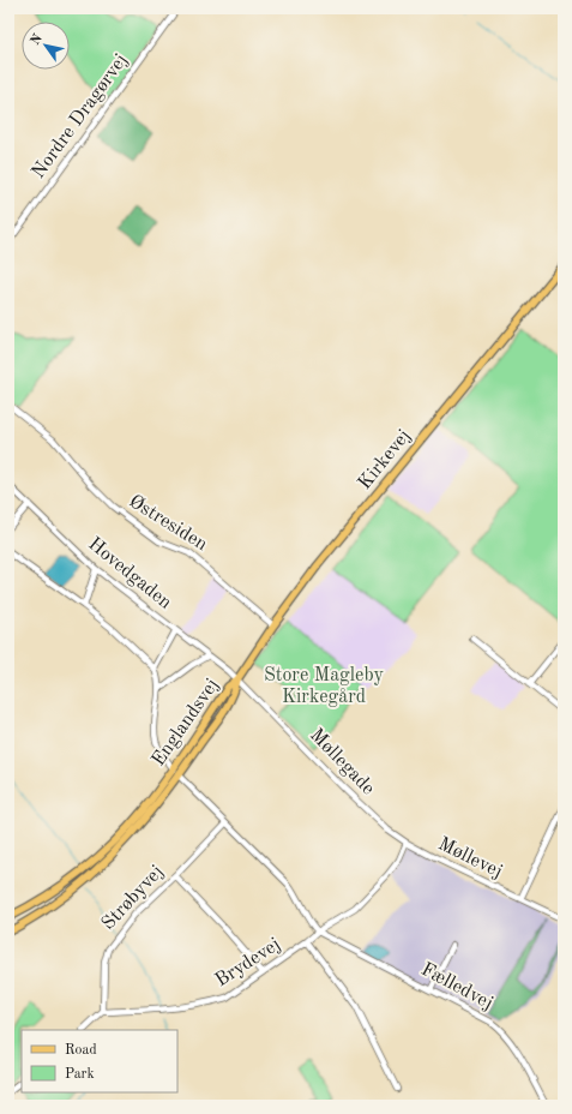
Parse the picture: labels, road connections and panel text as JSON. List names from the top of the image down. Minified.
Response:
{"streets":{"main road":["Kirkevej","Englandsvej"],"street":["Nordre Dragørvej","Østresiden","Hovedgaden","Møllegade","Møllevej","Strøbyvej","Brydevej","Fælledvej"]},"crossings":[["Kirkevej","Østresiden"],["Kirkevej","Hovedgaden"],["Kirkevej","Englandsvej"],["Kirkevej","Møllegade"],["Hovedgaden","Englandsvej"],["Hovedgaden","Møllegade"],["Englandsvej","Møllegade"],["Møllegade","Møllevej"],["Møllegade","Brydevej"],["Møllevej","Brydevej"],["Strøbyvej","Brydevej"],["Brydevej","Fælledvej"]],"parks":["Store Magleby Kirkegård"],"legend":["Road","Park"],"north":"top left"}
